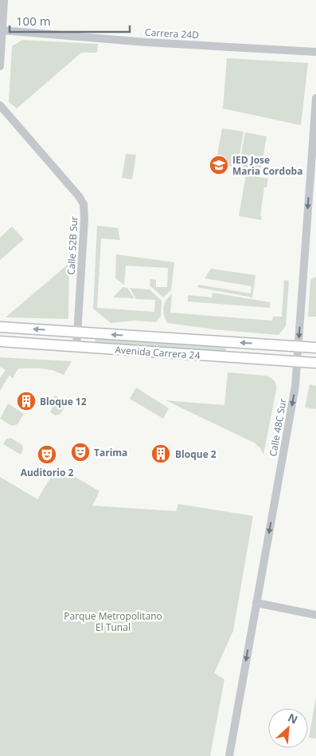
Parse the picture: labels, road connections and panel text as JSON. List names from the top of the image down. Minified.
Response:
{"streets":{"main road":["Avenida Carrera 24"],"street":["Carrera 24D","Calle 52B Sur","Calle 48C Sur"]},"crossings":[["Calle 52B Sur","Avenida Carrera 24"],["Avenida Carrera 24","Calle 48C Sur"]],"one_way":["Calle 48C Sur"],"parks":["Parque Metropolitano El Tunal"],"places":{"school or university":["IED Jose Maria Cordoba"],"building":["Bloque 12","Bloque 2"],"theatre":["Tarima","Auditorio 2"]},"scale_bar":"100 m","north":"top right"}
